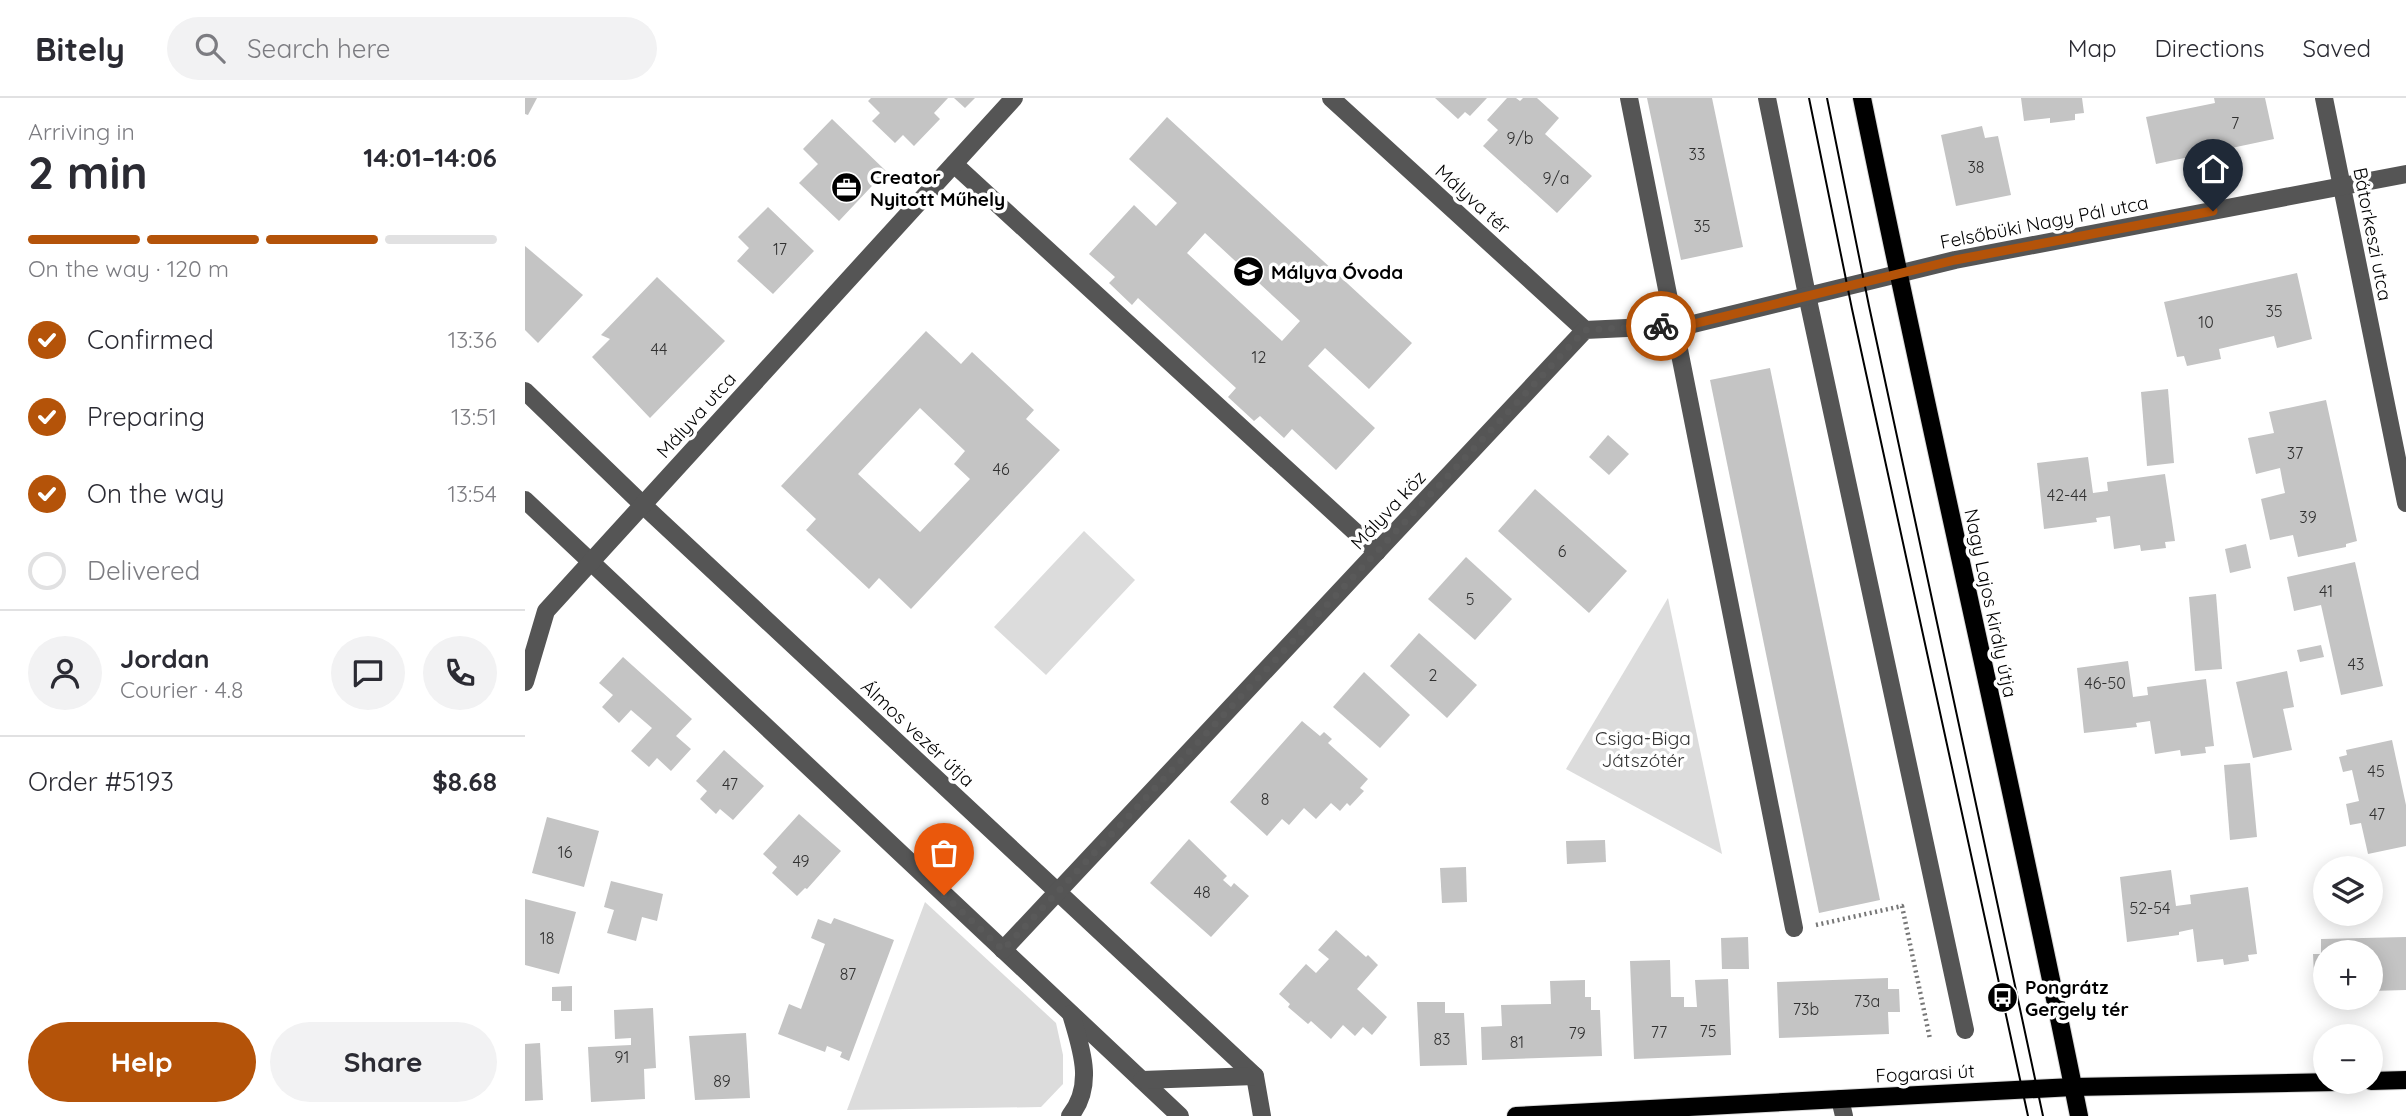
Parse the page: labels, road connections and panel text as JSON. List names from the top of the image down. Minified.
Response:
{"streets":{"main road":["Nagy Lajos király útja","Fogarasi út"],"street":["Mályva tér","Felsőbüki Nagy Pál utca","Bátorkeszi utca","Mályva utca","Mályva köz","Álmos vezér útja"]},"crossings":[["Mályva tér","Mályva köz"],["Felsőbüki Nagy Pál utca","Bátorkeszi utca"],["Felsőbüki Nagy Pál utca","Nagy Lajos király útja"],["Mályva utca","Álmos vezér útja"],["Mályva köz","Álmos vezér útja"],["Nagy Lajos király útja","Fogarasi út"]],"parks":["Csiga-Biga Játszótér"],"places":{"office":["Creator Nyitott Műhely"],"school or university":["Mályva Óvoda"],"bus stop":["Pongrátz Gergely tér"]},"house_numbers":["7","9/b","33","38","9/a","35","17","35","10","44","12","37","46","42-44","39","6","41","5","43","2","46-50","45","47","8","47","16","49","48","52-54","18","87","73a","73b","75","77","79","83","81","91","89"],"page":{"header":"Bitely","search":"Search here","nav":["Map","Directions","Saved"],"heading":["2 min","Arriving in","14:01–14:06"],"panel":["Jordan","Courier · 4.8","Order #5193","$8.68"],"bar":"On the way · 120 m","list":[["Confirmed","13:36"],["Preparing","13:51"],["On the way","13:54"],"Delivered"],"map_buttons":["+","−"],"buttons":["Help","Share"]}}
